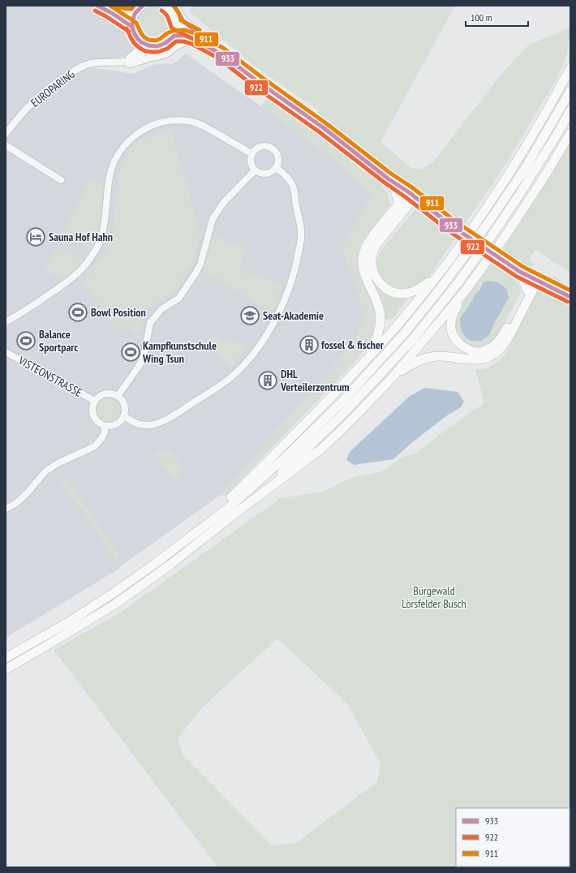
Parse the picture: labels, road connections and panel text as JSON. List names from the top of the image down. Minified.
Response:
{"streets":{"street":["EUROPARING","VISTEONSTRASSE"]},"parks":["Bürgewald Lörsfelder Busch"],"places":{"hotel":["Sauna Hof Hahn"],"sports":["Bowl Position","Balance Sportparc","Kampfkunstschule Wing Tsun"],"school or university":["Seat-Akademie"],"building":["fossel & fischer","DHL Verteilerzentrum"]},"lines":["transit line 933","transit line 911","transit line 922"],"legend":["933","922","911"],"scale_bar":"100 m"}
